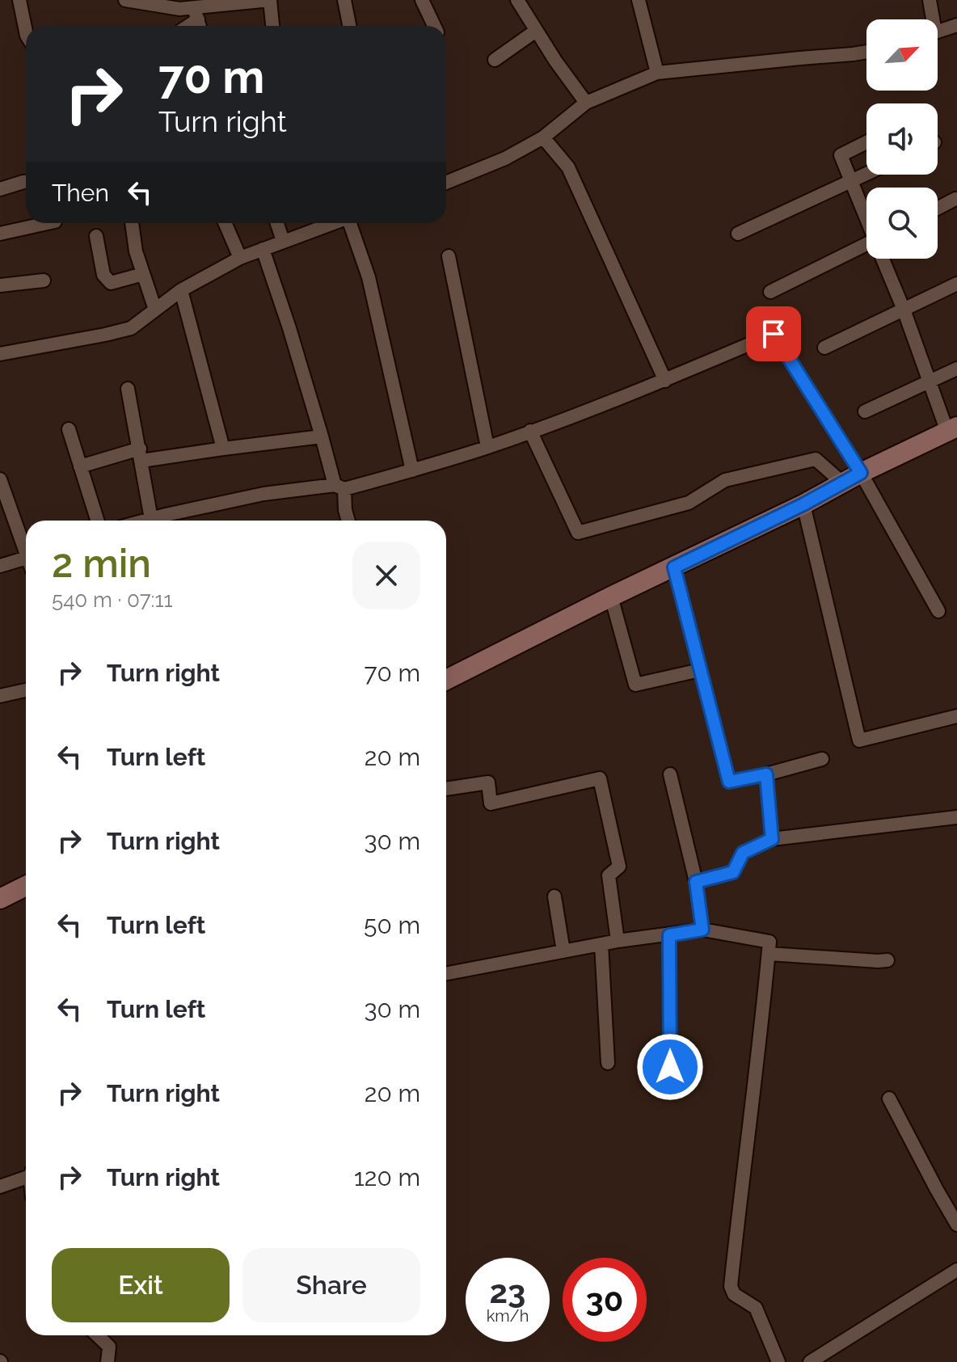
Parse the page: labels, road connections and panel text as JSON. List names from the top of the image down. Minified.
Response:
{"north":"top right","page":{"turn":["70 m","Turn right"],"then":"Then","heading":["2 min","540 m · 07:11"],"list":[{"name":"Turn right","value":"70 m"},{"name":"Turn left","value":"20 m"},{"name":"Turn right","value":"30 m"},{"name":"Turn left","value":"50 m"},{"name":"Turn left","value":"30 m"},{"name":"Turn right","value":"20 m"},{"name":"Turn right","value":"120 m"}],"buttons":["Exit","Share"],"speed":"23 km/h","limit":"30"}}
